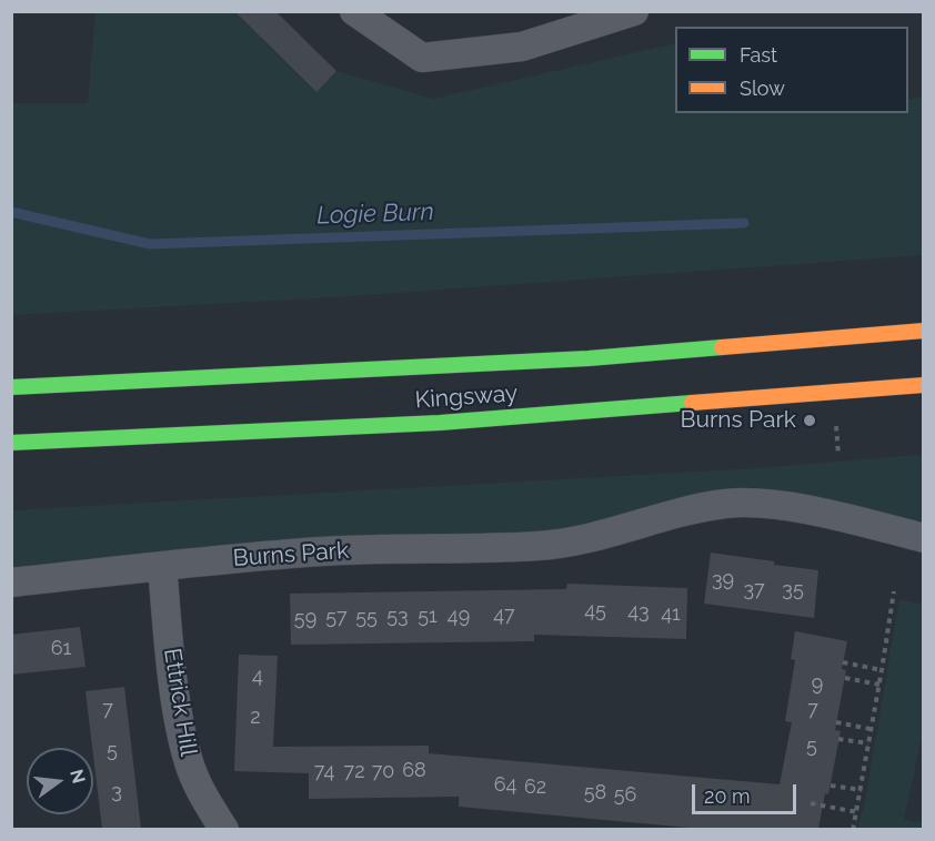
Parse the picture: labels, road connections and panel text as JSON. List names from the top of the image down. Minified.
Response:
{"streets":{"highway":["Kingsway"],"street":["Burns Park","Ettrick Hill"]},"crossings":[["Burns Park","Ettrick Hill"]],"water":["Logie Burn"],"places":["Burns Park"],"house_numbers":["39","37","35","45","43","41","47","53","51","49","57","55","59","61","4","9","7","7","2","5","5","68","74","72","70","64","62","3","58","56"],"legend":["Fast","Slow"],"scale_bar":"20 m","north":"right"}
